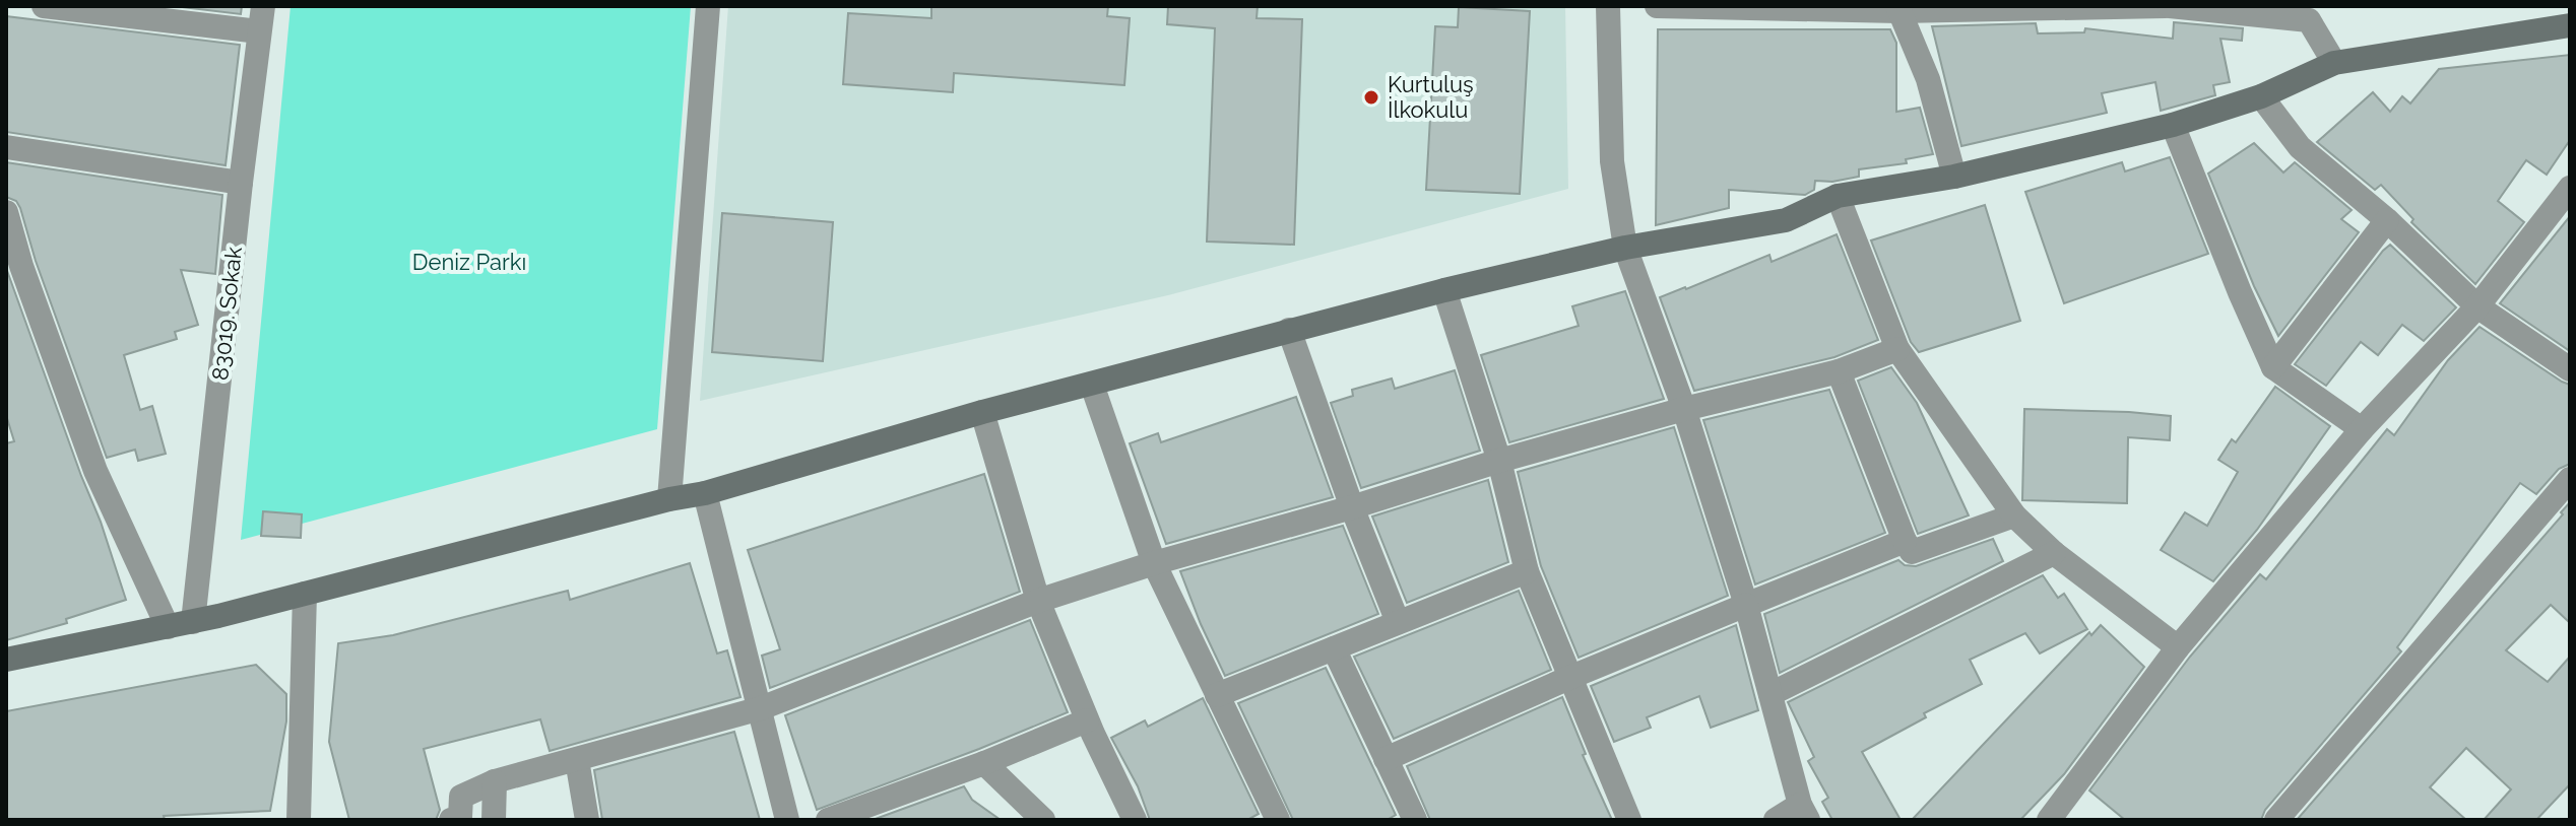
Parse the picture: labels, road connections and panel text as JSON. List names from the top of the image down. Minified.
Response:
{"streets":{"street":["83019. Sokak"]},"parks":["Deniz Parkı"],"places":["Kurtuluş İlkokulu"]}
